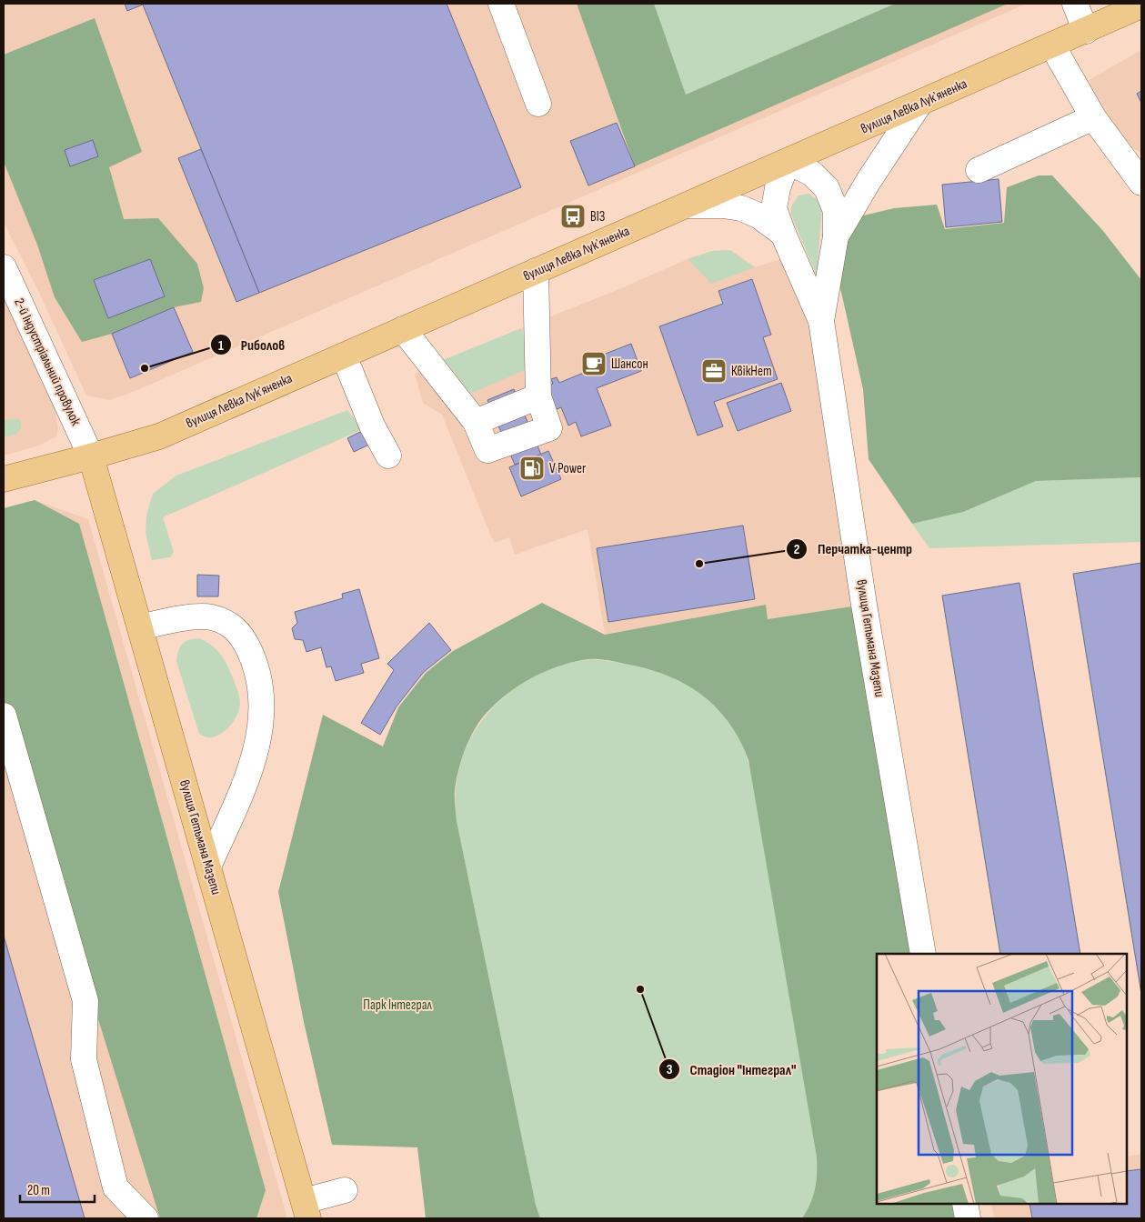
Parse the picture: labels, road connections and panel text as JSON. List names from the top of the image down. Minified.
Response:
{"streets":{"main road":["вулиця Левка Лукʼяненка","вулиця Гетьмана Мазепи"],"street":["2-й Індустріальний провулок"]},"crossings":[["вулиця Левка Лукʼяненка","2-й Індустріальний провулок"],["вулиця Левка Лукʼяненка","вулиця Гетьмана Мазепи"],["2-й Індустріальний провулок","вулиця Гетьмана Мазепи"]],"parks":["Парк Інтеграл"],"places":{"bus stop":["ВІЗ"],"cafe":["Шансон"],"other":["Риболов","Перчатка-центр","Стадіон \"Інтеграл\""],"office":["КвікНет"],"fuel station":["V Power"]},"scale_bar":"20 m"}
